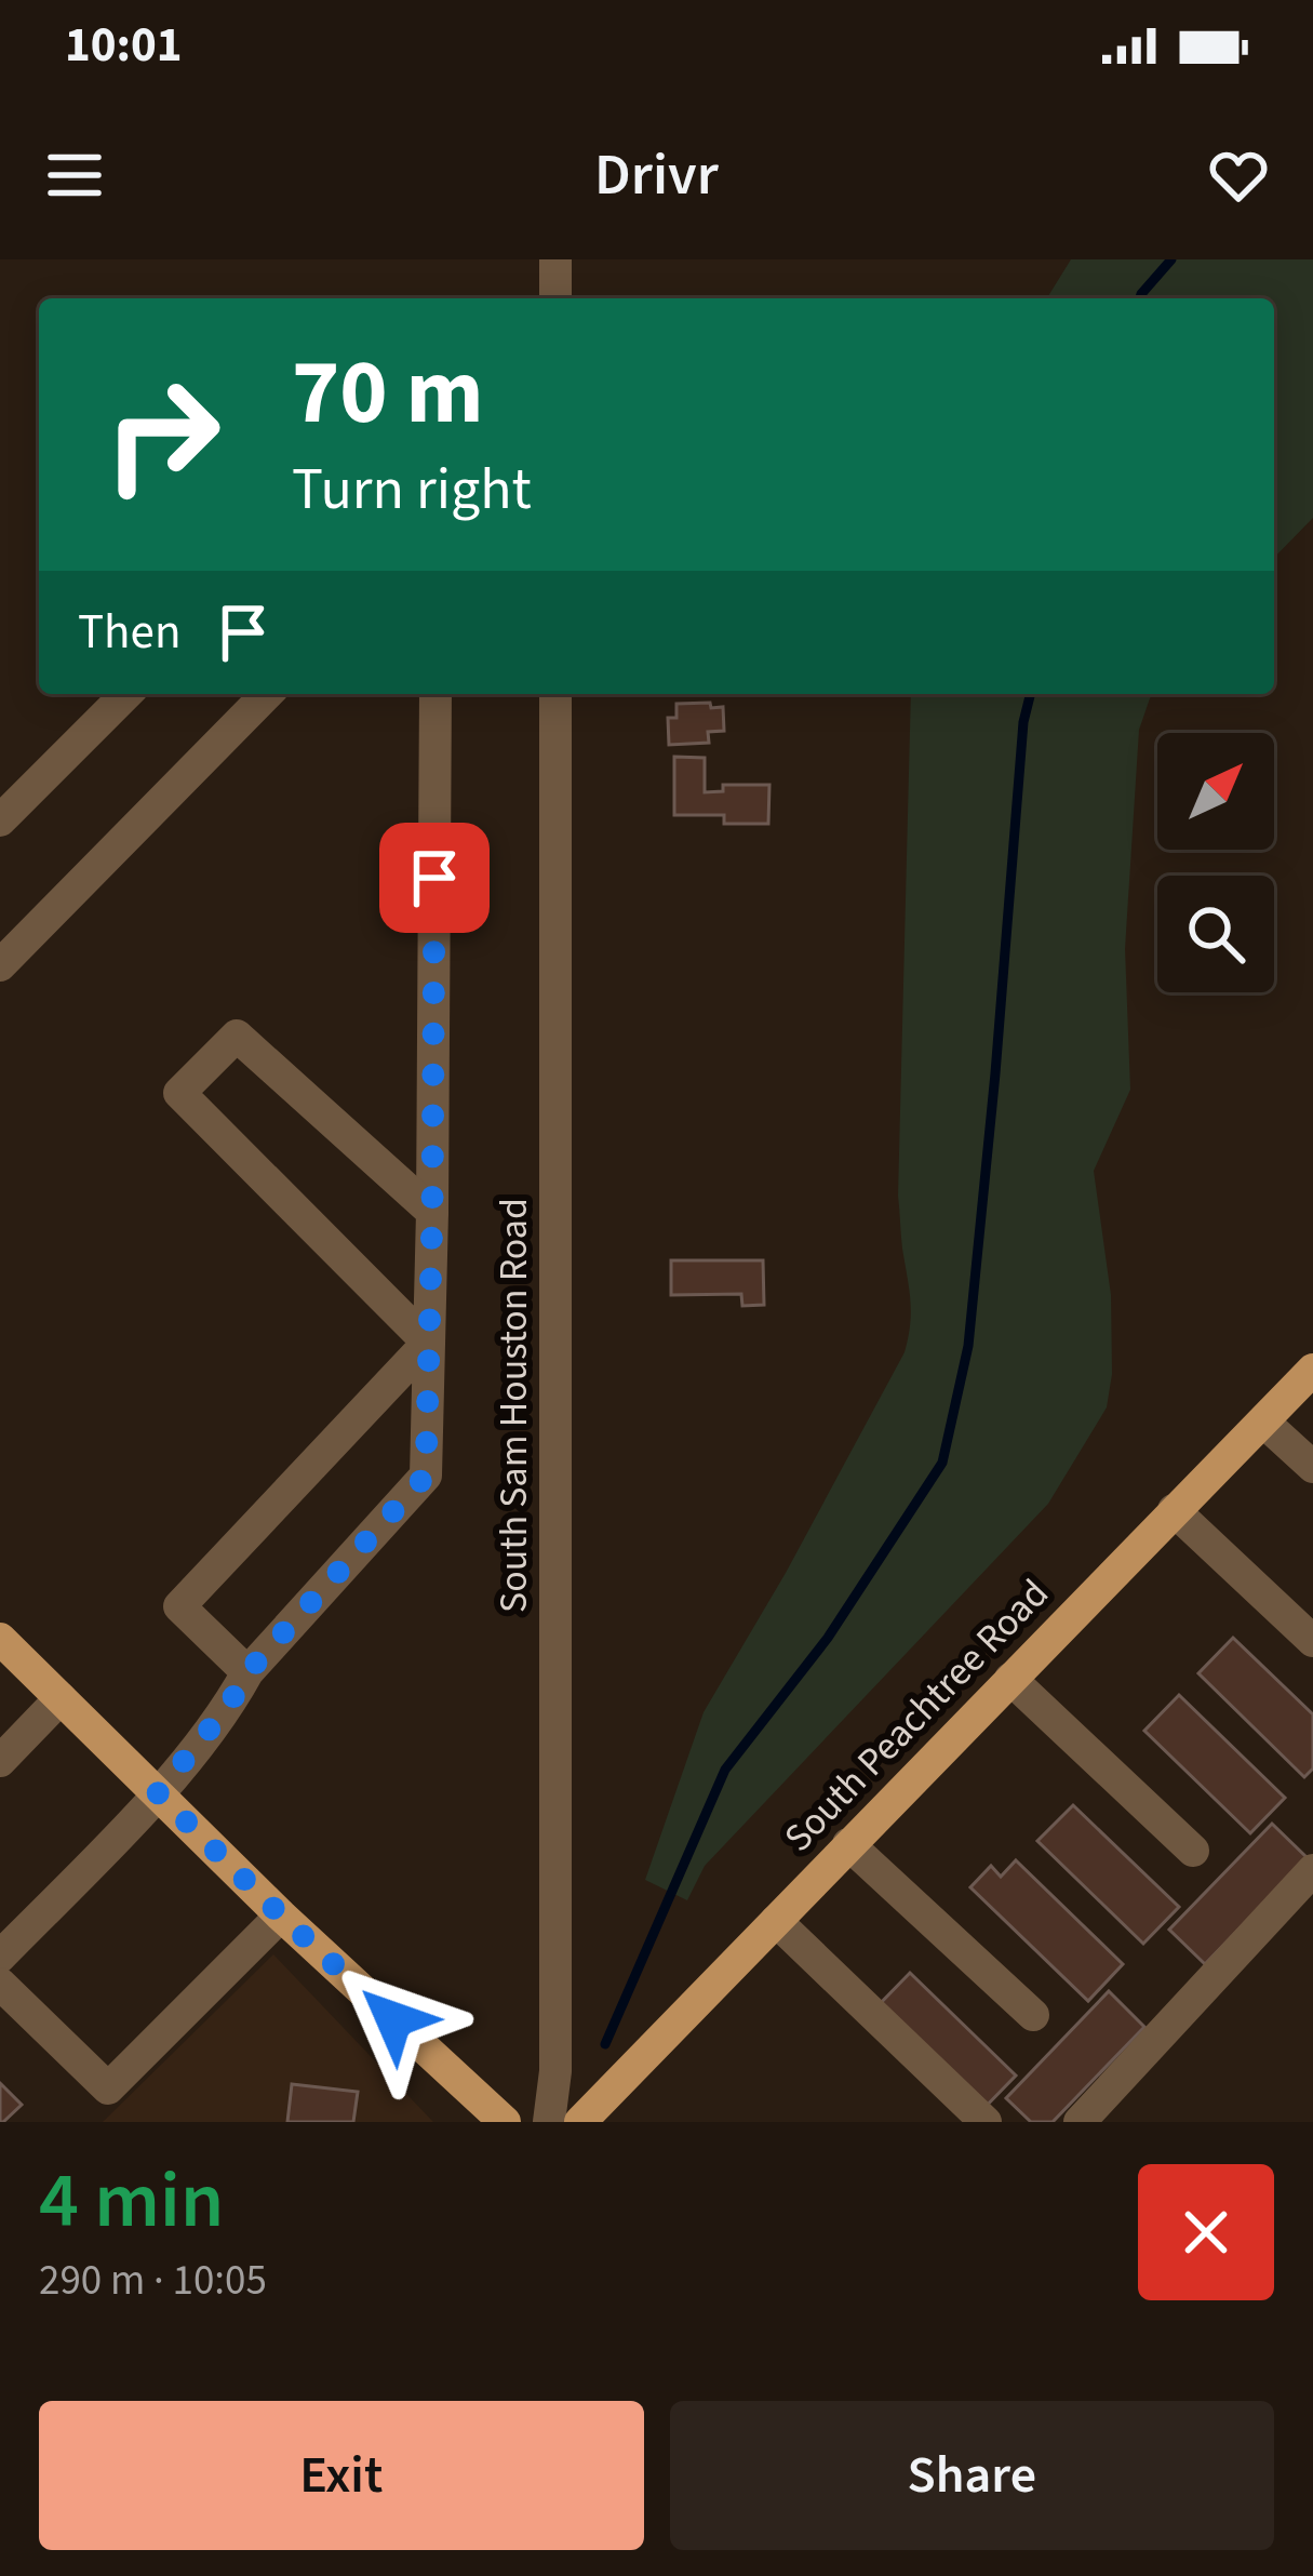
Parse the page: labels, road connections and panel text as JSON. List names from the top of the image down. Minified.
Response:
{"streets":{"main road":["South Peachtree Road"],"street":["South Sam Houston Road"]},"north":"top right","page":{"status":"10:01","header":"Drivr","turn":["70 m","Turn right"],"then":"Then","heading":["4 min","290 m · 10:05"],"buttons":["Exit","Share"]}}
